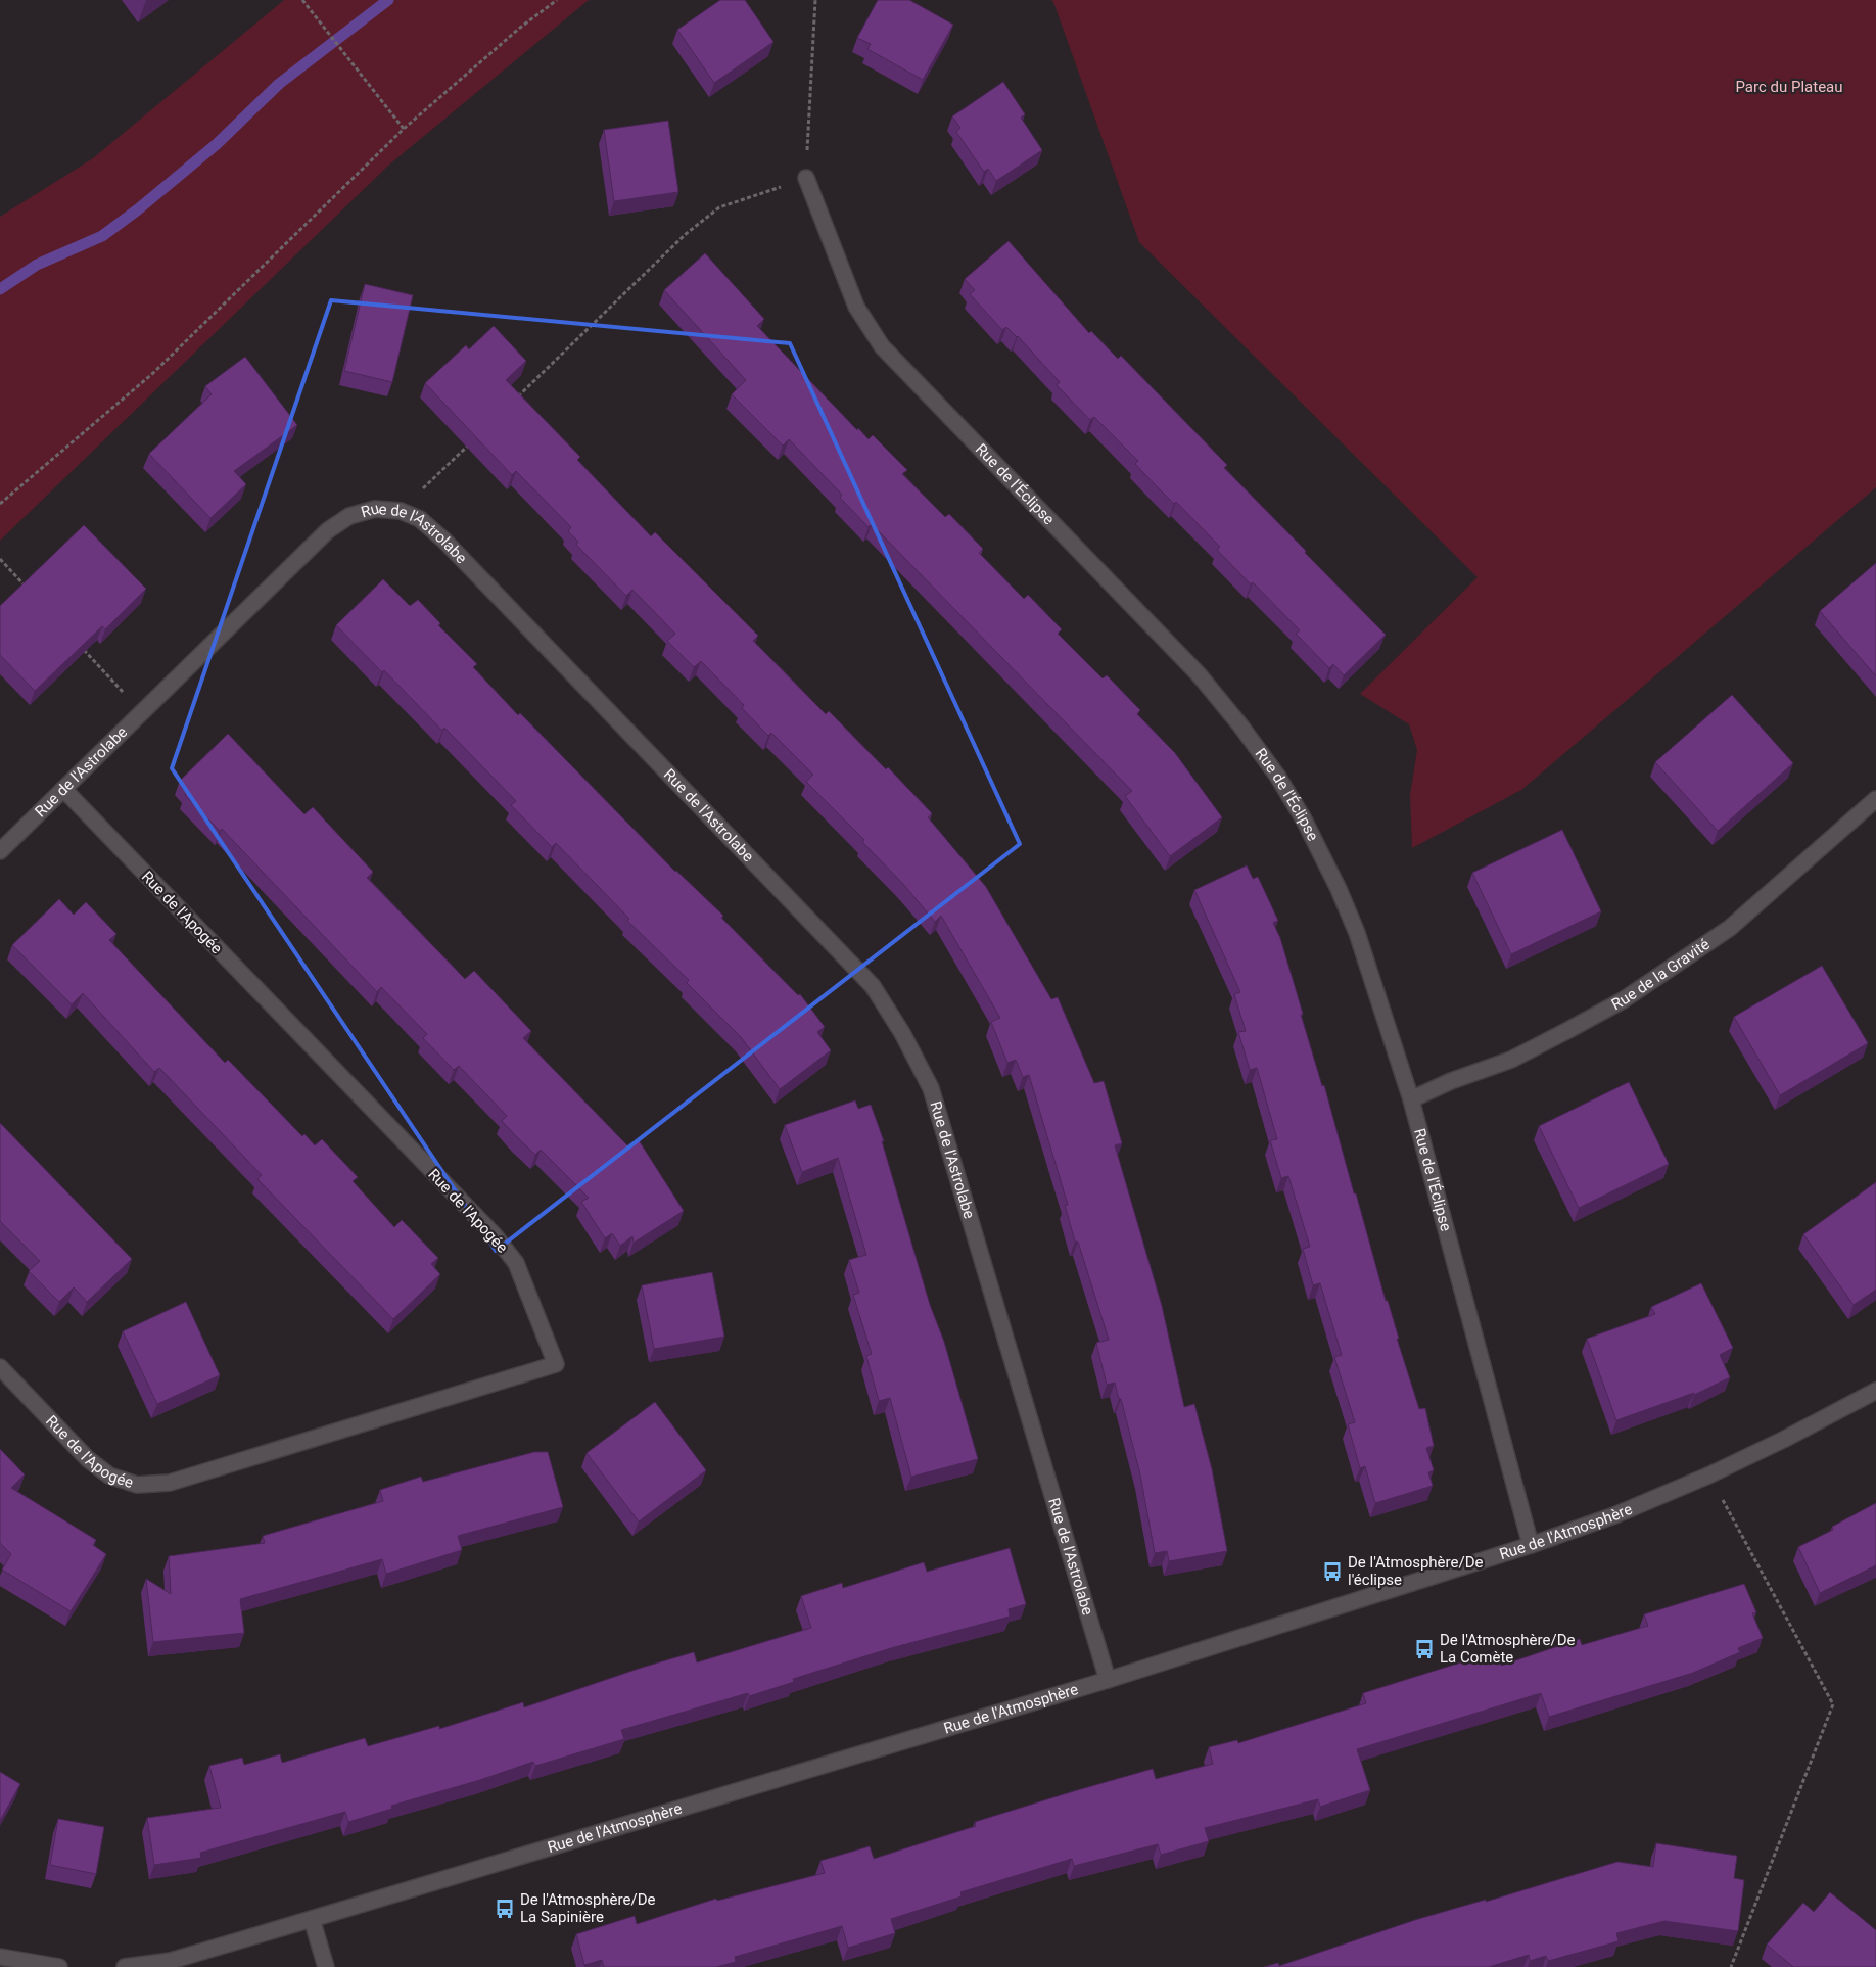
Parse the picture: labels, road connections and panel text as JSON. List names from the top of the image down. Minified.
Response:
{"streets":{"street":["Rue de l'Éclipse","Rue de l'Astrolabe","Rue de l'Apogée","Rue de la Gravité","Rue de l'Atmosphère"]},"crossings":[["Rue de l'Éclipse","Rue de la Gravité"],["Rue de l'Éclipse","Rue de l'Atmosphère"],["Rue de l'Astrolabe","Rue de l'Apogée"],["Rue de l'Astrolabe","Rue de l'Atmosphère"]],"parks":["Parc du Plateau"],"places":{"bus stop":["De l'Atmosphère/De l'éclipse","De l'Atmosphère/De La Comète","De l'Atmosphère/De La Sapinière"]}}
